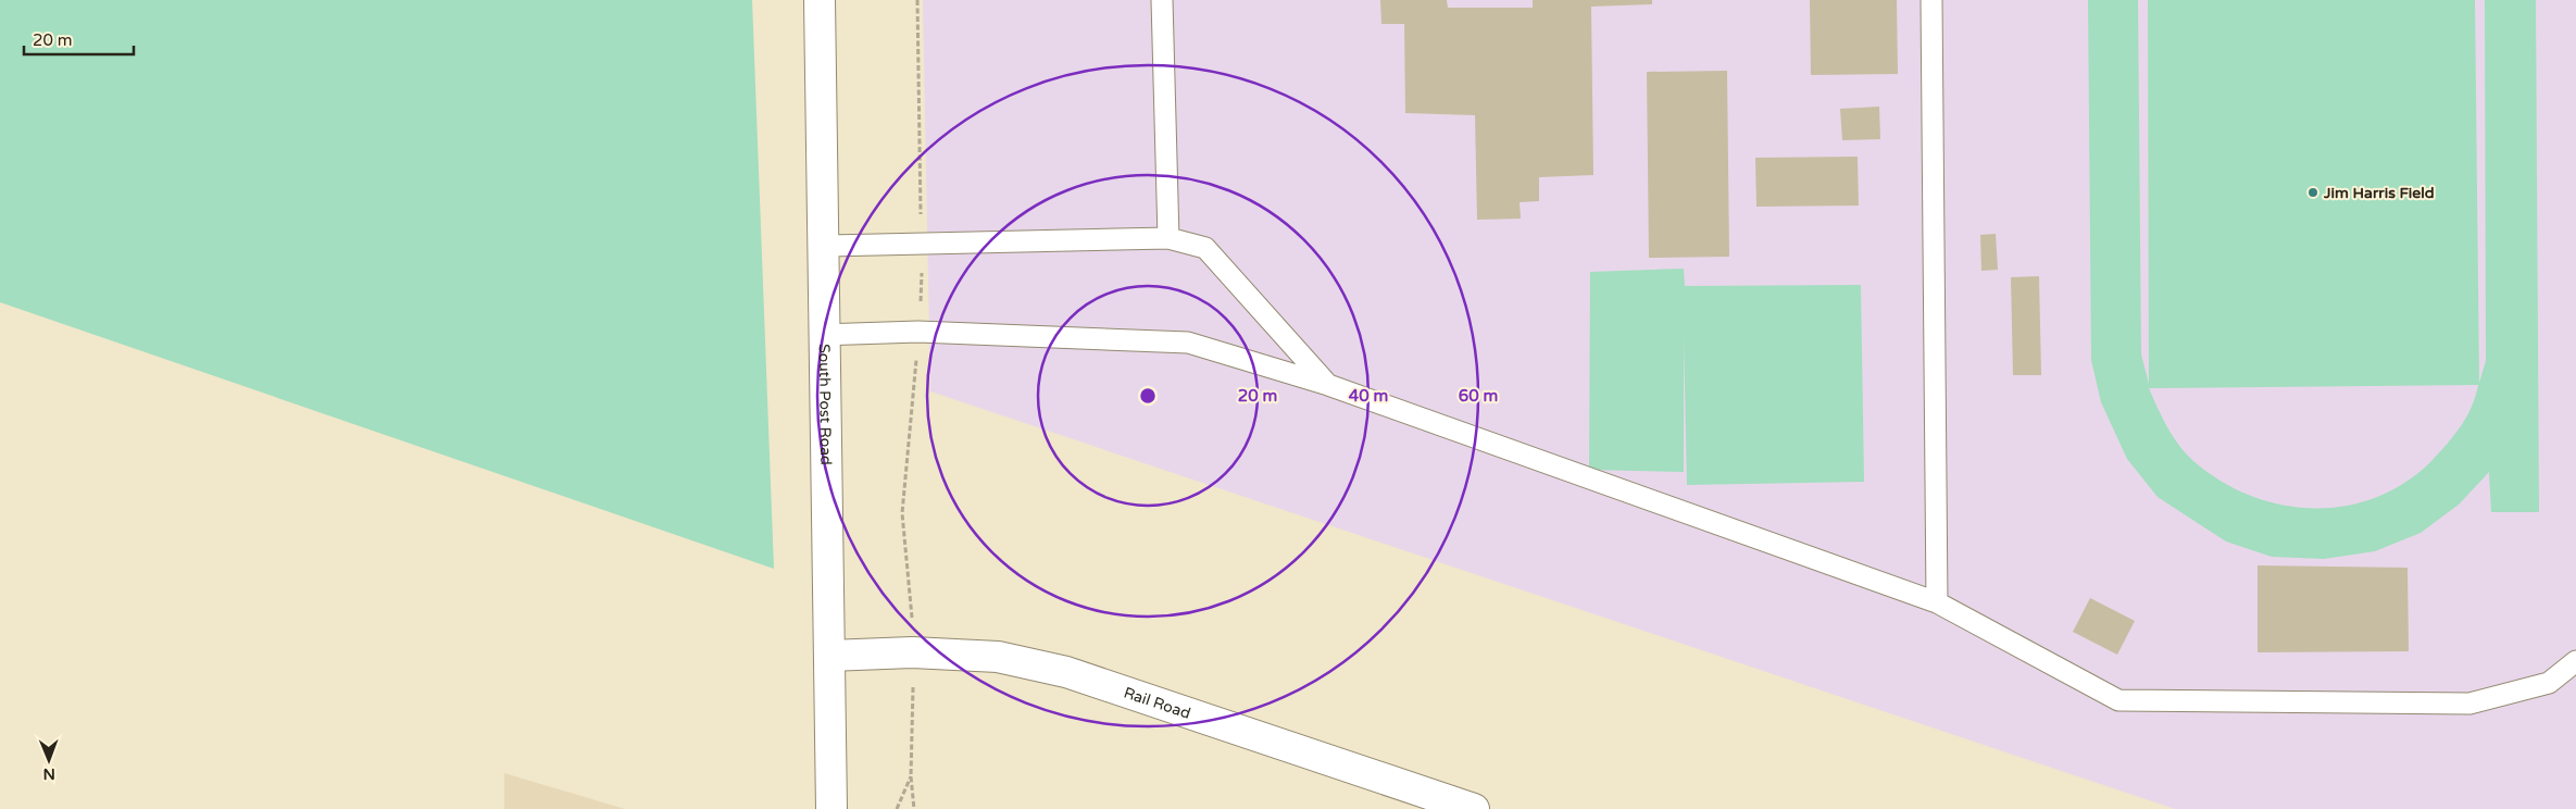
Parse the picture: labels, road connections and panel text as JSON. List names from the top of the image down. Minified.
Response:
{"streets":{"main road":["South Post Road","Rail Road"]},"crossings":[["South Post Road","Rail Road"]],"places":["Jim Harris Field"],"scale_bar":"20 m","north":"bottom","rings":["20 m","40 m","60 m"]}
